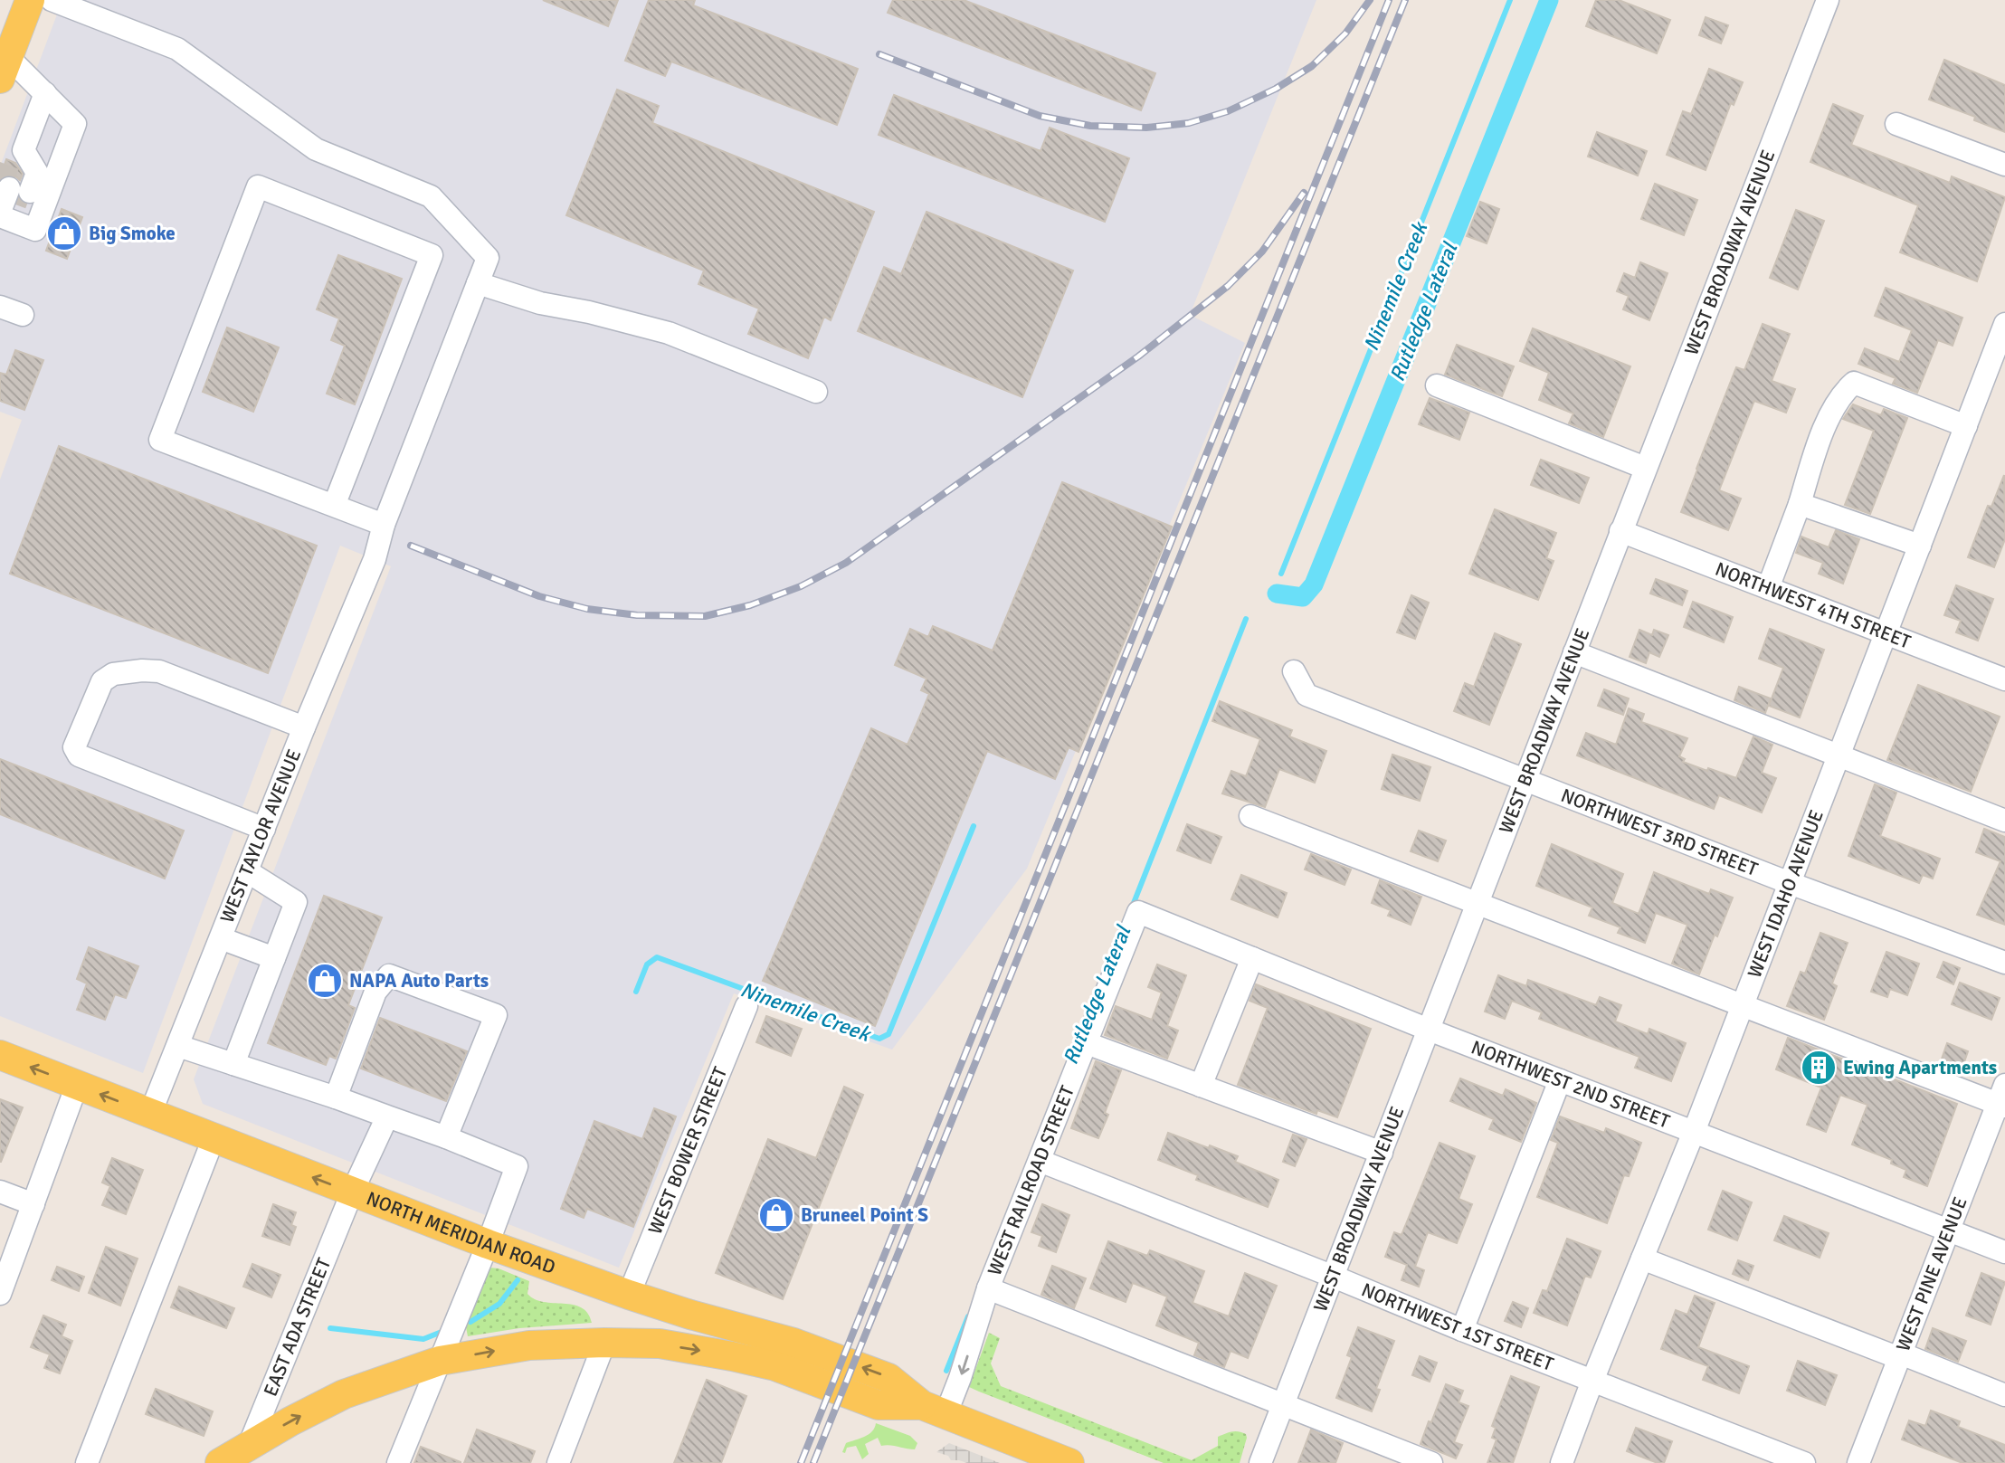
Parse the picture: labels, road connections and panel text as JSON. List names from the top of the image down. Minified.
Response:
{"streets":{"main road":["NORTH MERIDIAN ROAD"],"street":["WEST BROADWAY AVENUE","NORTHWEST 4TH STREET","NORTHWEST 3RD STREET","WEST TAYLOR AVENUE","WEST IDAHO AVENUE","NORTHWEST 2ND STREET","WEST BOWER STREET","WEST RAILROAD STREET","WEST PINE AVENUE","NORTHWEST 1ST STREET","EAST ADA STREET"]},"crossings":[["WEST BROADWAY AVENUE","NORTHWEST 4TH STREET"],["WEST BROADWAY AVENUE","NORTHWEST 3RD STREET"],["WEST BROADWAY AVENUE","NORTHWEST 2ND STREET"],["WEST BROADWAY AVENUE","NORTHWEST 1ST STREET"],["NORTHWEST 4TH STREET","WEST IDAHO AVENUE"],["NORTHWEST 3RD STREET","WEST IDAHO AVENUE"],["WEST TAYLOR AVENUE","NORTH MERIDIAN ROAD"],["WEST IDAHO AVENUE","NORTHWEST 2ND STREET"],["WEST IDAHO AVENUE","NORTHWEST 1ST STREET"],["NORTHWEST 2ND STREET","WEST RAILROAD STREET"],["NORTHWEST 2ND STREET","WEST PINE AVENUE"],["WEST BOWER STREET","NORTH MERIDIAN ROAD"],["WEST RAILROAD STREET","NORTH MERIDIAN ROAD"],["WEST RAILROAD STREET","NORTHWEST 1ST STREET"],["NORTH MERIDIAN ROAD","EAST ADA STREET"]],"water":["Ninemile Creek","Rutledge Lateral"],"places":{"shop":["Big Smoke","NAPA Auto Parts","Bruneel Point S"],"building":["Ewing Apartments"]}}
